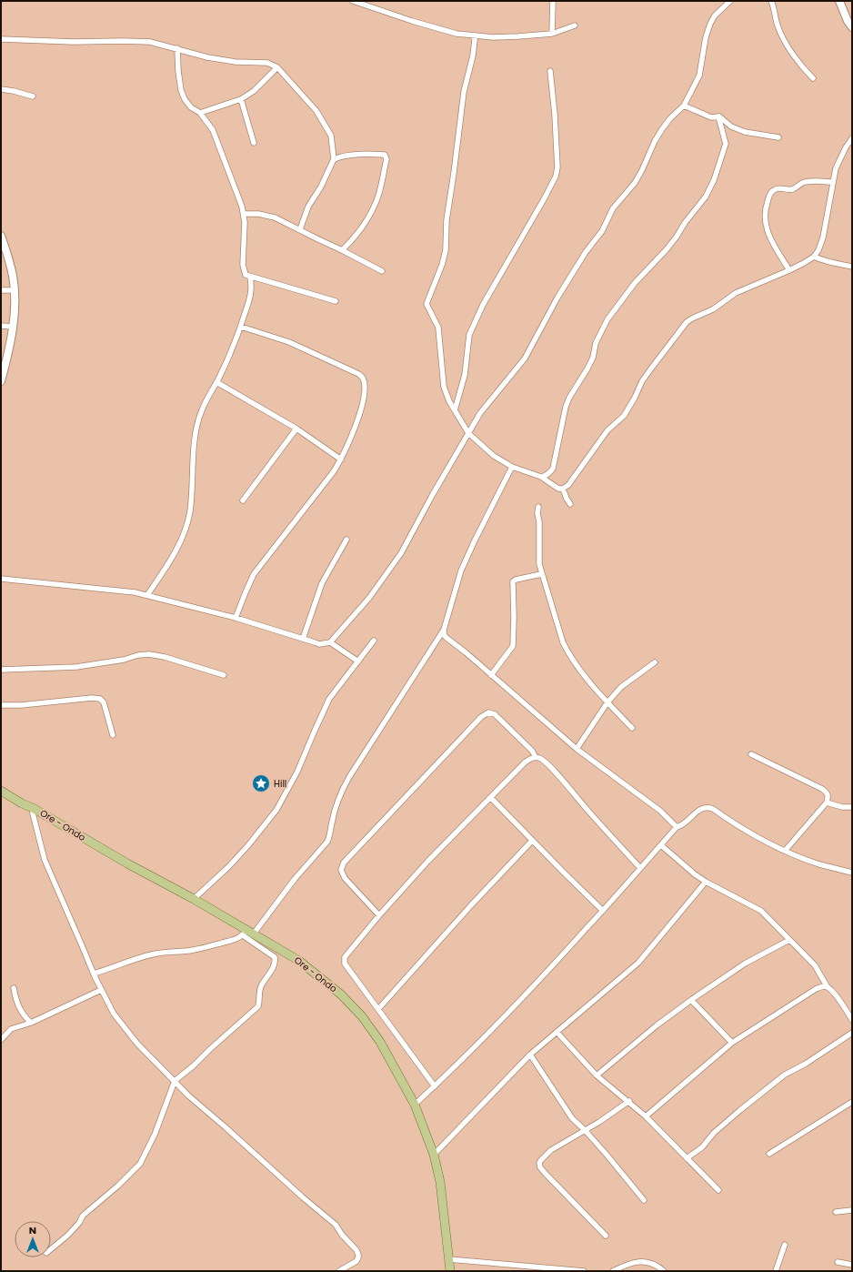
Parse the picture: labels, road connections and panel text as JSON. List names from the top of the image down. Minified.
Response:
{"streets":{"main road":["Ore - Ondo"]},"places":{"place":["Hill"]},"north":"top"}
